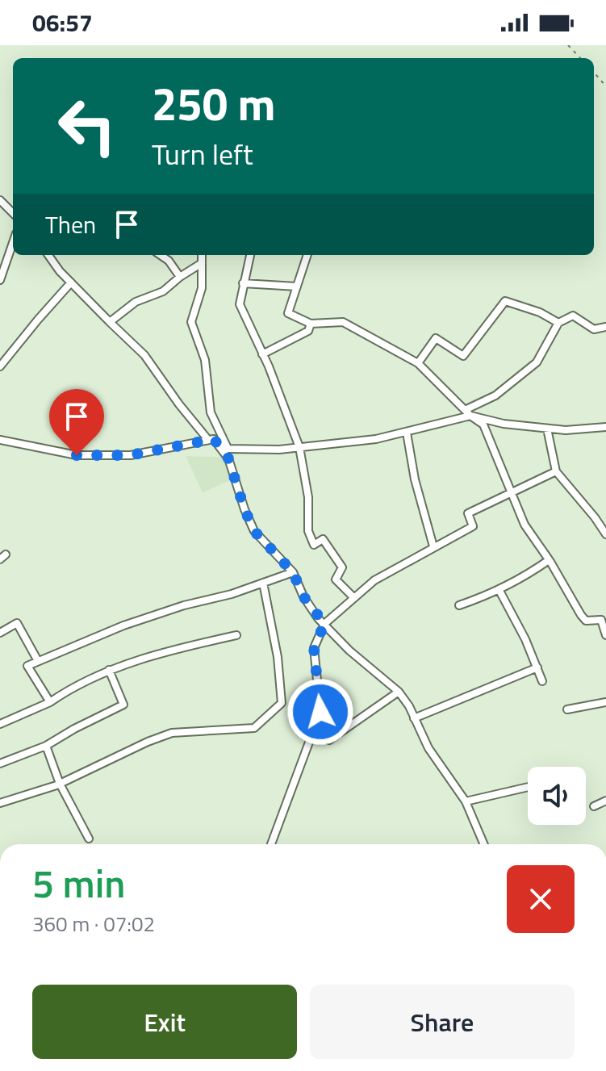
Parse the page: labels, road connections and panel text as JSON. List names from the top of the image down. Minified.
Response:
{"page":{"status":"06:57","turn":["250 m","Turn left"],"then":"Then","heading":["5 min","360 m · 07:02"],"buttons":["Exit","Share"]}}
